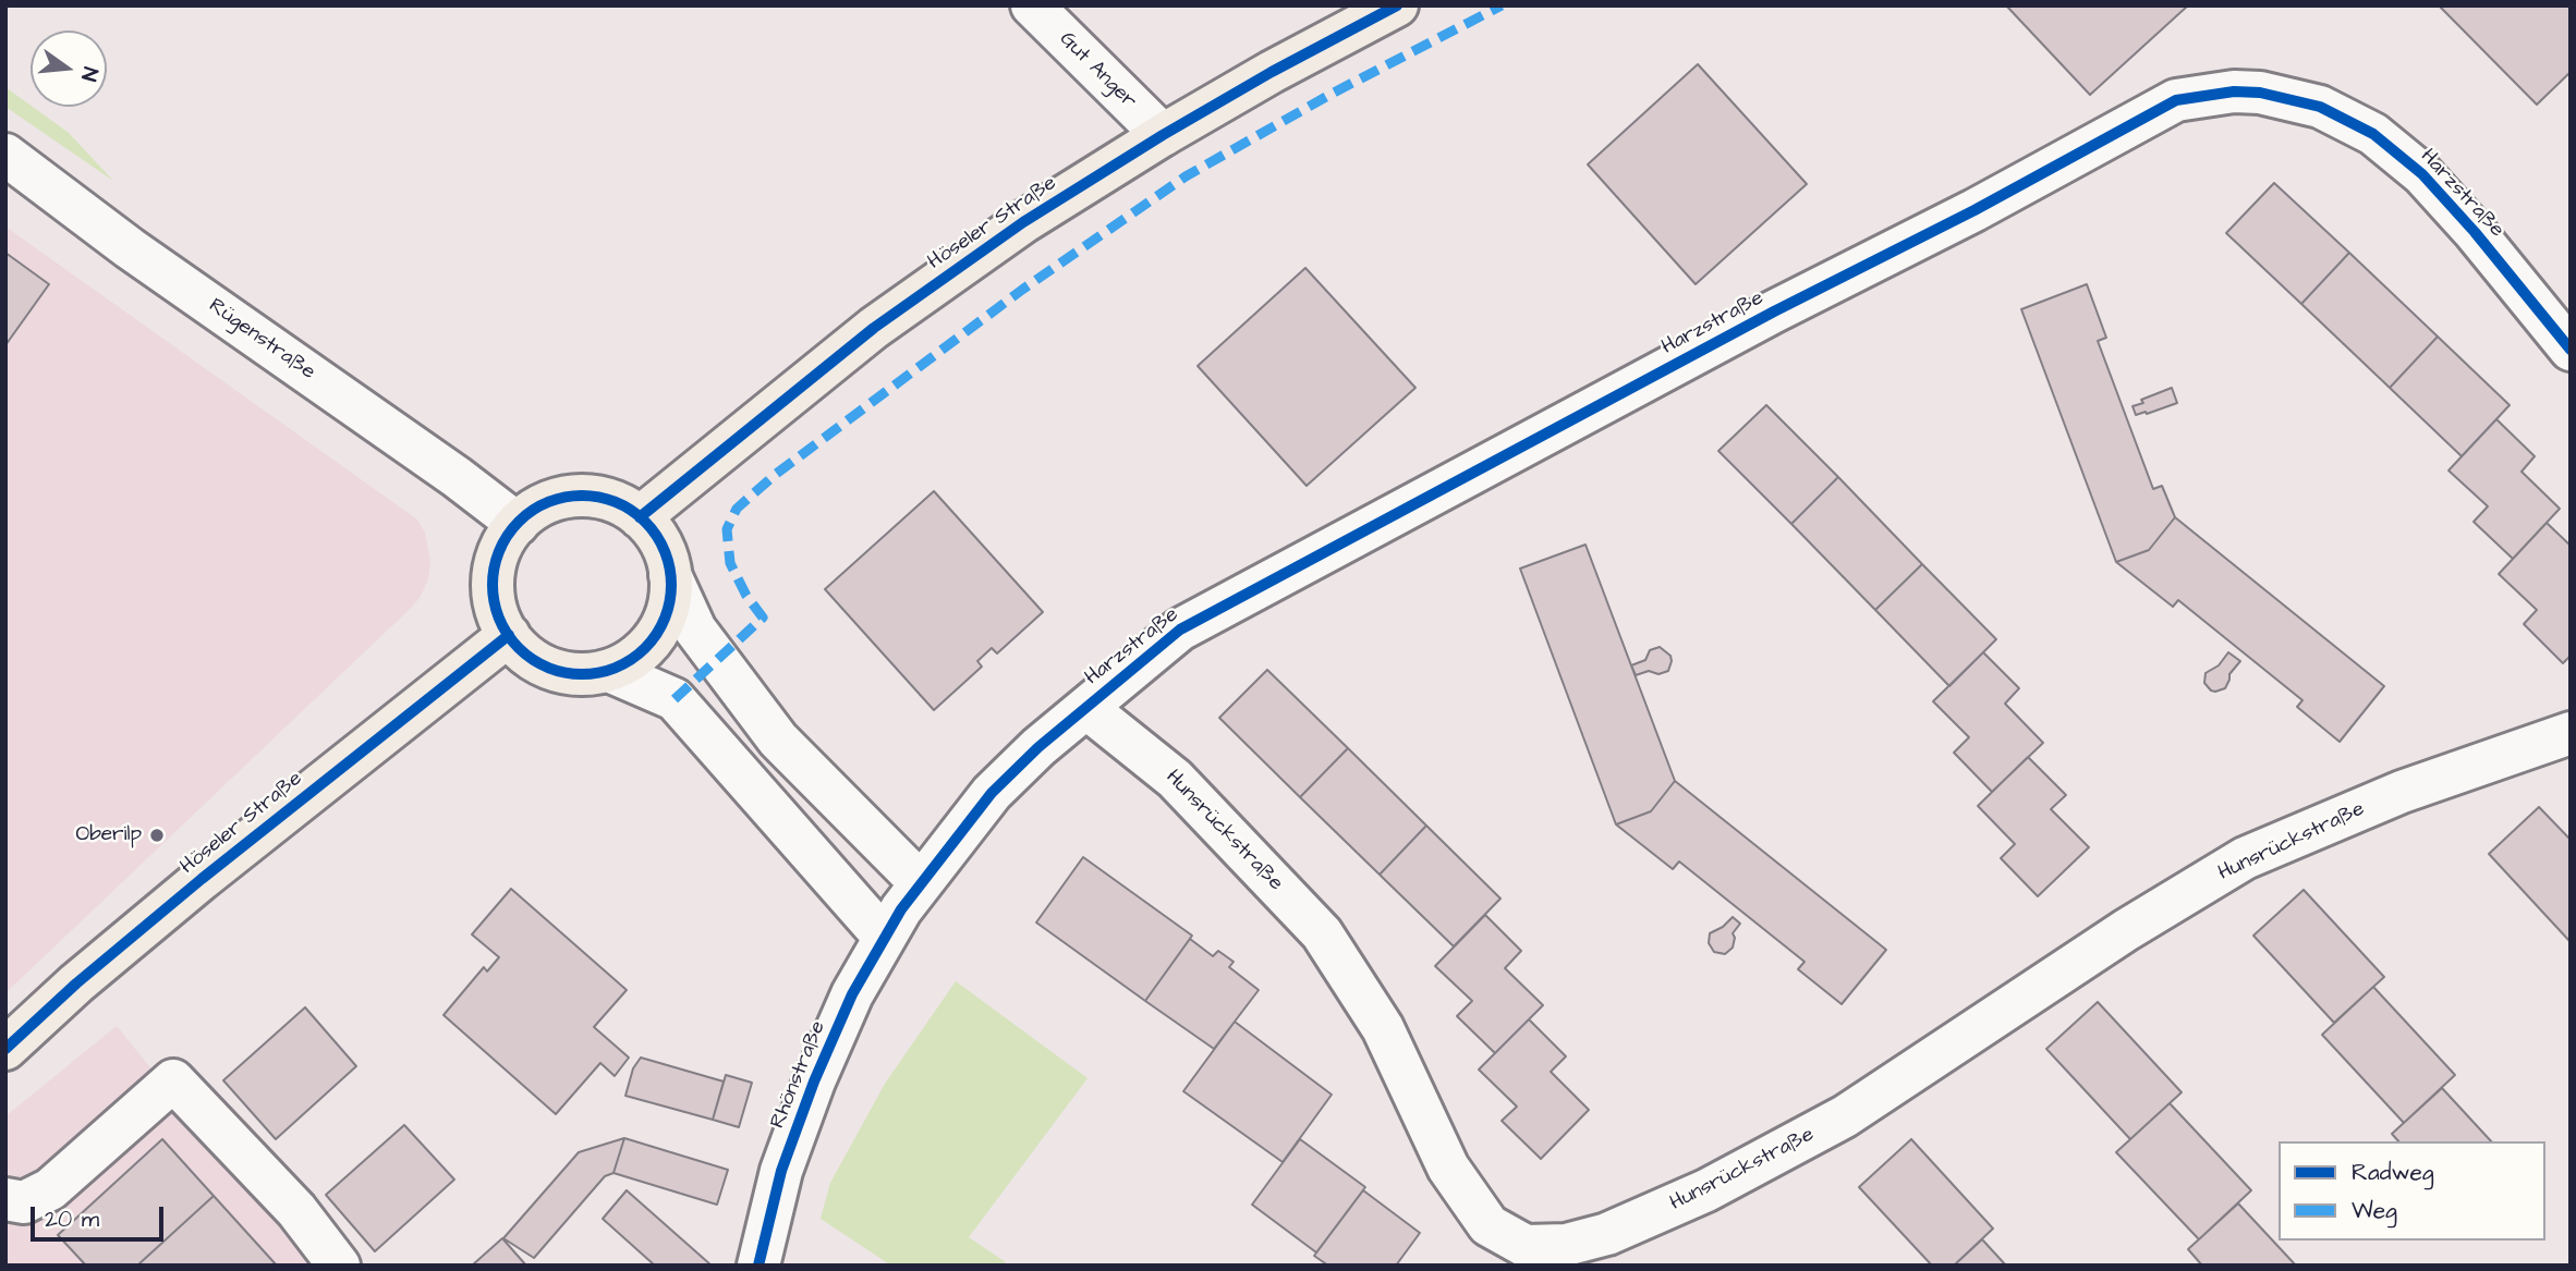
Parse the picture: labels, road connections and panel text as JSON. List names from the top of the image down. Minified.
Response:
{"streets":{"main road":["Höseler Straße"],"street":["Gut Anger","Harzstraße","Rügenstraße","Hunsrückstraße","Rhönstraße"]},"crossings":[["Gut Anger","Höseler Straße"],["Harzstraße","Hunsrückstraße"],["Harzstraße","Rhönstraße"],["Höseler Straße","Rügenstraße"]],"places":["Oberilp"],"legend":["Radweg","Weg"],"scale_bar":"20 m","north":"right"}
